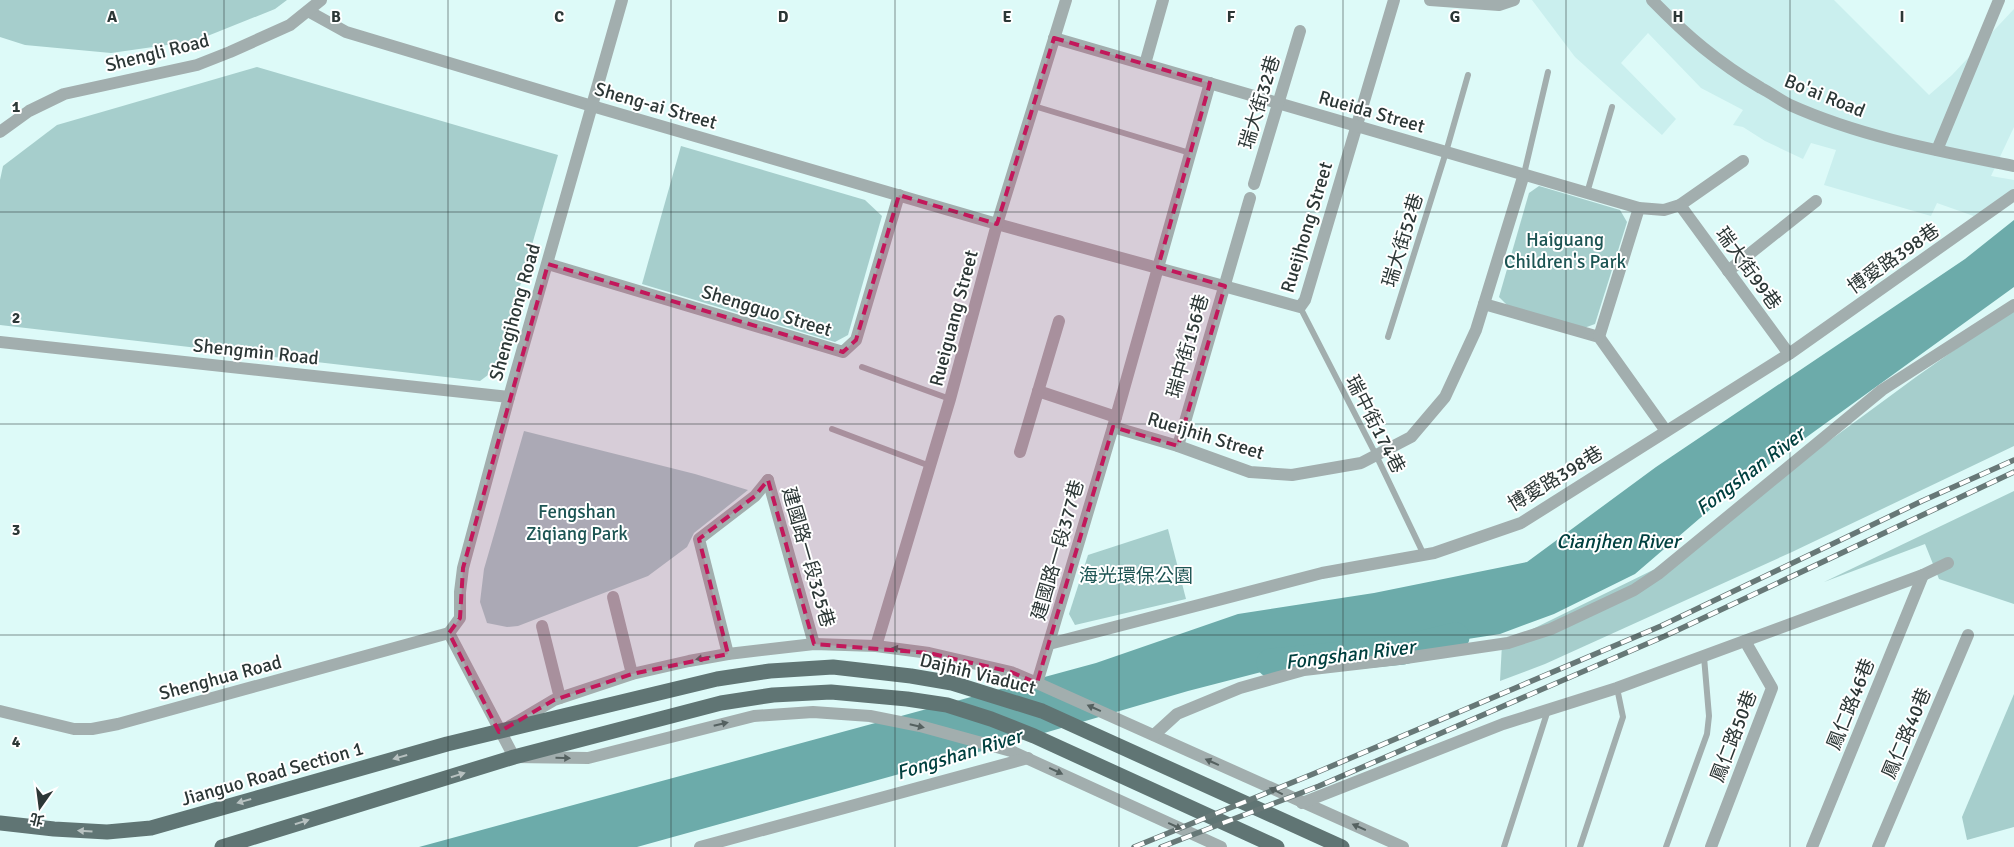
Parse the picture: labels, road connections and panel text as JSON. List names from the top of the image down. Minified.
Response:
{"streets":{"main road":["Dajhih Viaduct","Jianguo Road Section 1"],"street":["Shengli Road","Bo'ai Road","瑞大街32巷","Sheng-ai Street","Rueida Street","Rueijhong Street","博愛路398巷","瑞大街99巷","Shengguo Street","Shengjhong Road","Rueiguang Street","瑞中街156巷","Shengmin Road","Rueijhih Street","建國路一段377巷","建國路一段325巷","Shenghua Road","鳳仁路46巷","鳳仁路40巷","鳳仁路50巷"],"lane":["瑞大街52巷","瑞中街174巷"]},"crossings":[["Shengli Road","Sheng-ai Street"],["瑞大街32巷","Rueida Street"],["Sheng-ai Street","Rueijhong Street"],["Sheng-ai Street","Shengguo Street"],["Sheng-ai Street","Shengjhong Road"],["Sheng-ai Street","Rueiguang Street"],["Rueida Street","Rueijhong Street"],["Rueida Street","瑞大街52巷"],["Rueida Street","瑞大街99巷"],["Rueida Street","Rueiguang Street"],["Rueida Street","Rueijhih Street"],["Rueijhong Street","Rueiguang Street"],["Rueijhong Street","瑞中街156巷"],["Rueijhong Street","瑞中街174巷"],["博愛路398巷","瑞大街99巷"],["博愛路398巷","瑞中街174巷"],["博愛路398巷","建國路一段377巷"],["Shengguo Street","Shengjhong Road"],["Shengjhong Road","Shengmin Road"],["Shengjhong Road","Shenghua Road"],["瑞中街156巷","Rueijhih Street"],["瑞中街174巷","Rueijhih Street"],["Rueijhih Street","建國路一段377巷"],["Dajhih Viaduct","Jianguo Road Section 1"]],"water":["Fongshan River","Cianjhen River"],"parks":["Haiguang Children's Park","Fengshan Ziqiang Park","海光環保公園"],"north":"bottom","grid":{"columns":["A","B","C","D","E","F","G","H","I"],"rows":["1","2","3","4"]}}
